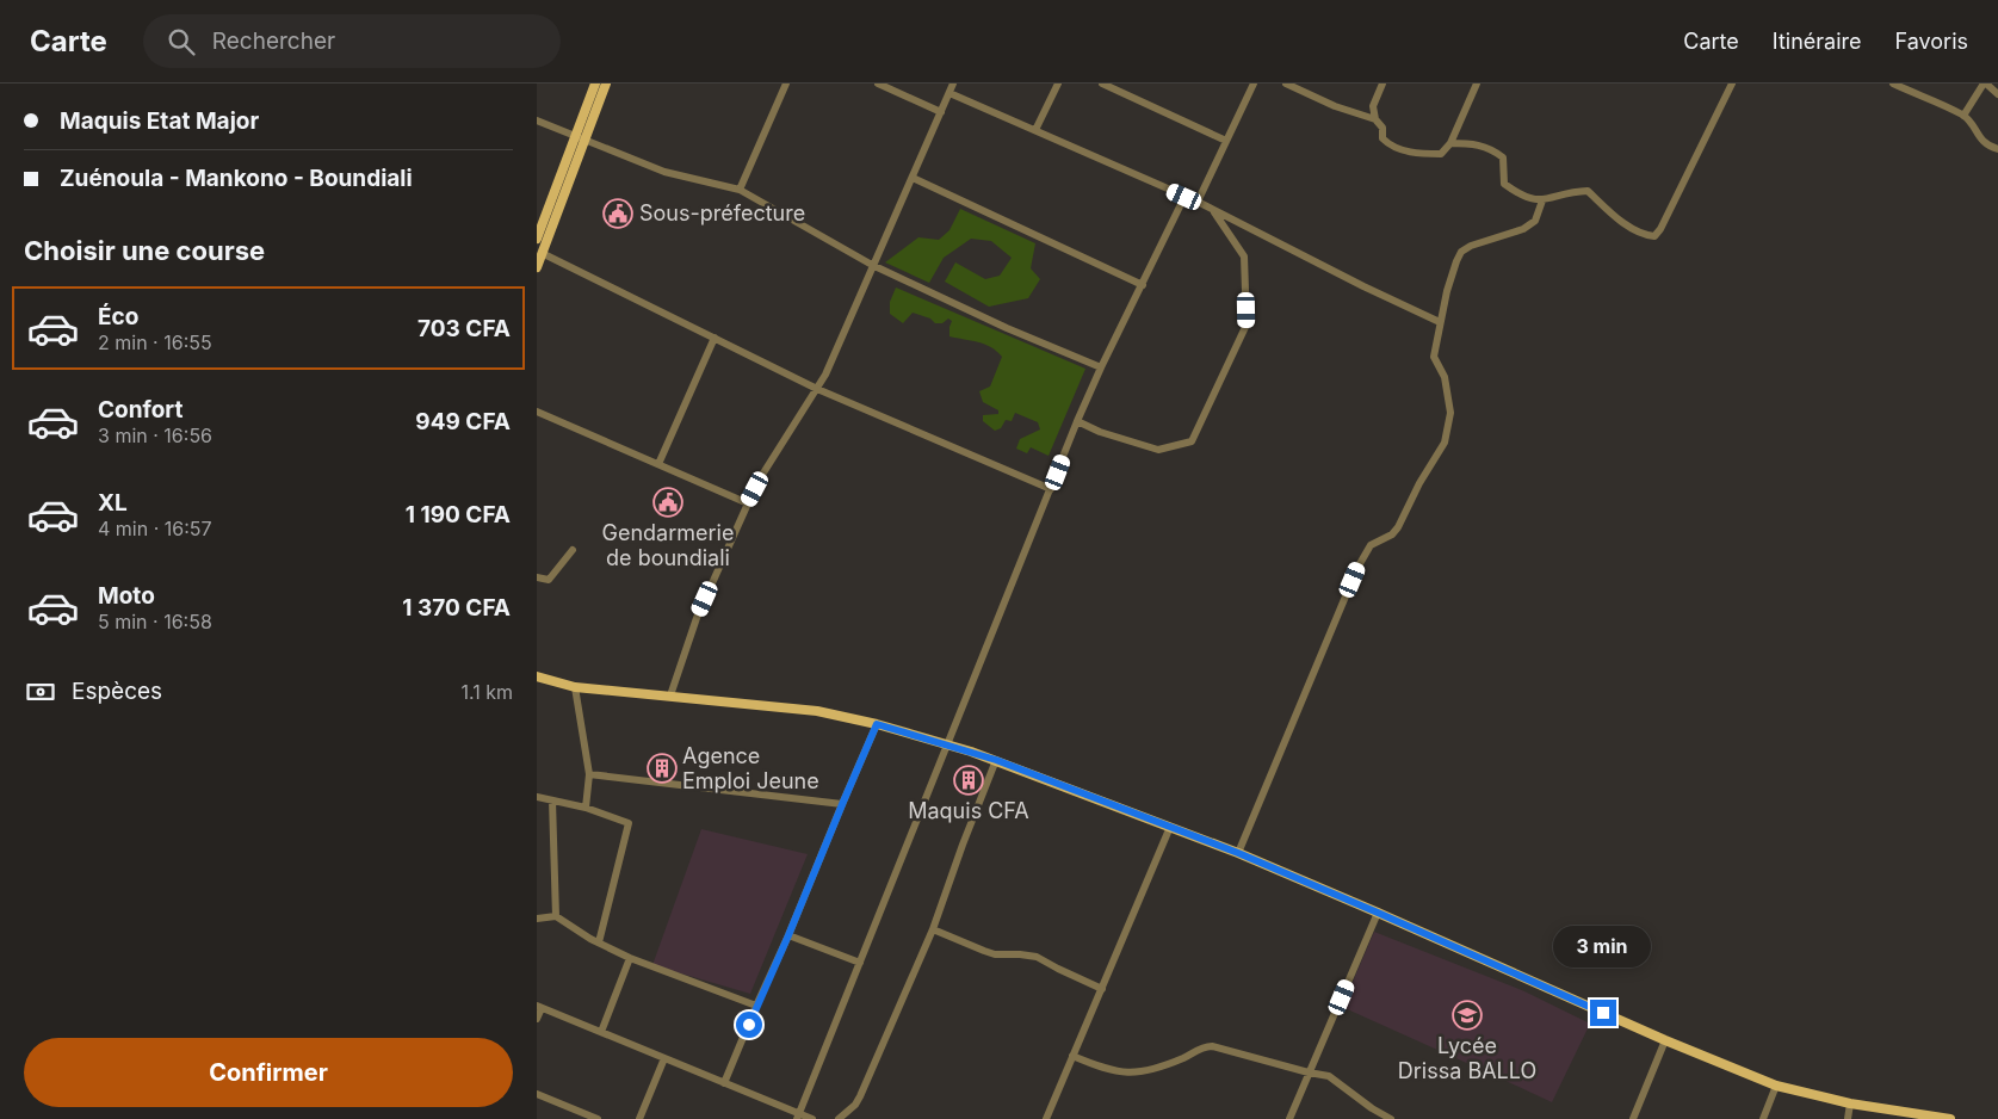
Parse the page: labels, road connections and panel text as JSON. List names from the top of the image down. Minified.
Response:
{"places":{"public building":["Sous-préfecture","Gendarmerie de boundiali"],"building":["Agence Emploi Jeune","Maquis CFA"],"school or university":["Lycée Drissa BALLO"]},"page":{"header":"Carte","search":"Rechercher","nav":["Carte","Itinéraire","Favoris"],"banner":["Maquis Etat Major","Zuénoula - Mankono - Boundiali"],"heading":"Choisir une course","list":[{"name":"Éco","note":"2 min · 16:55","value":"703 CFA"},{"name":"Confort","note":"3 min · 16:56","value":"949 CFA"},{"name":"XL","note":"4 min · 16:57","value":"1 190 CFA"},{"name":"Moto","note":"5 min · 16:58","value":"1 370 CFA"}],"pay":["Espèces","1.1 km"],"bubble":"3 min","buttons":"Confirmer"}}
